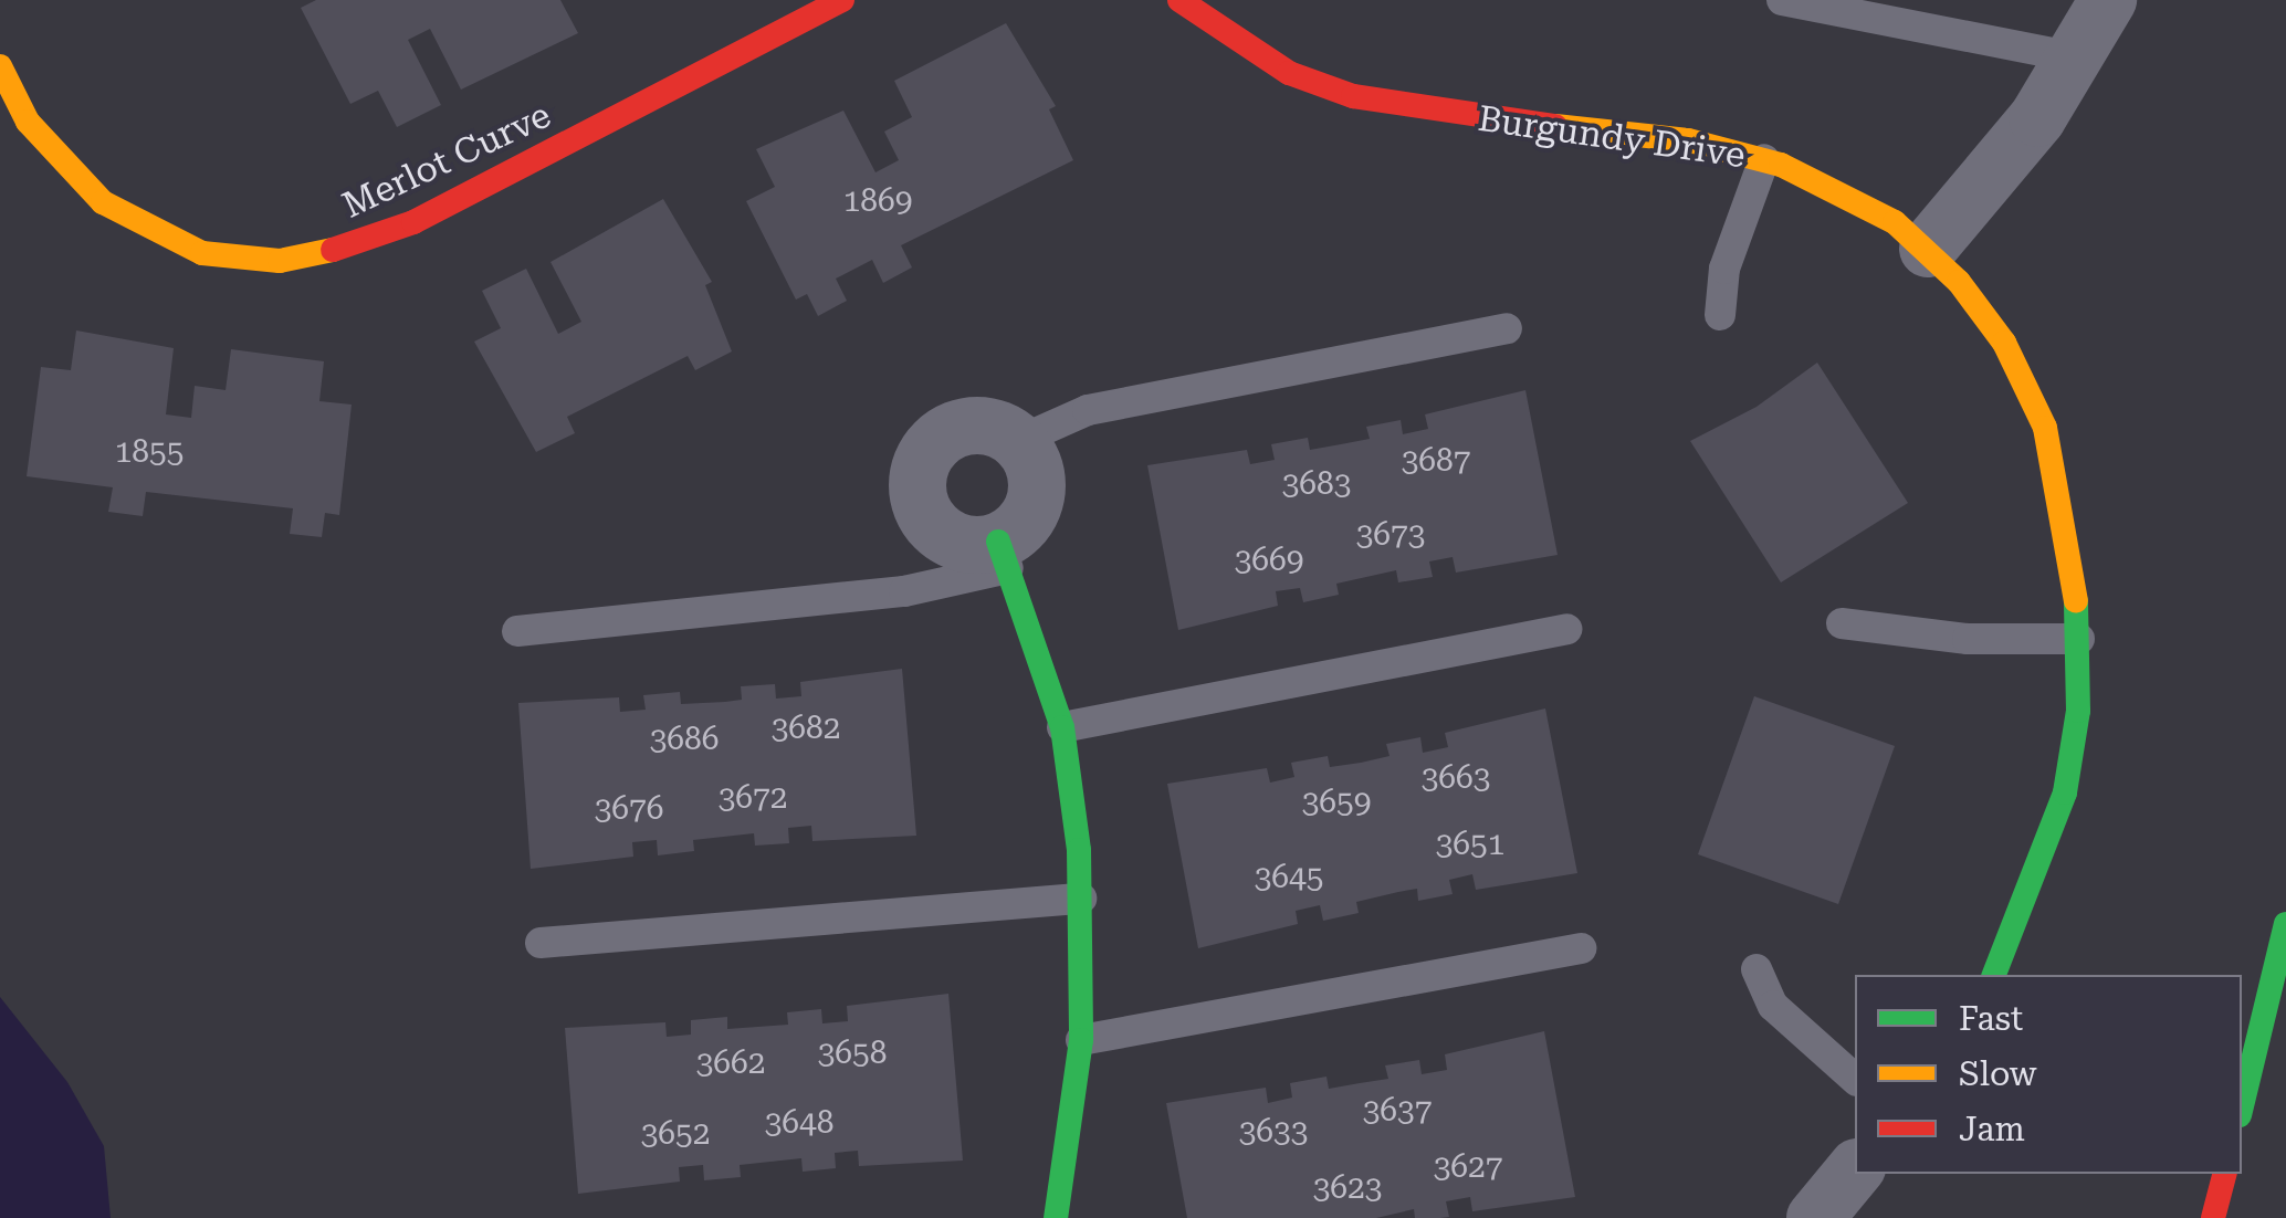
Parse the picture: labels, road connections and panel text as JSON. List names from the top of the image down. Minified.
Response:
{"streets":{"main road":["Burgundy Drive","Merlot Curve"]},"house_numbers":["1869","1855","3687","3683","3673","3669","3682","3686","3663","3672","3659","3676","3651","3645","3658","3662","3637","3648","3633","3652","3627","3623"],"legend":["Fast","Slow","Jam"]}
